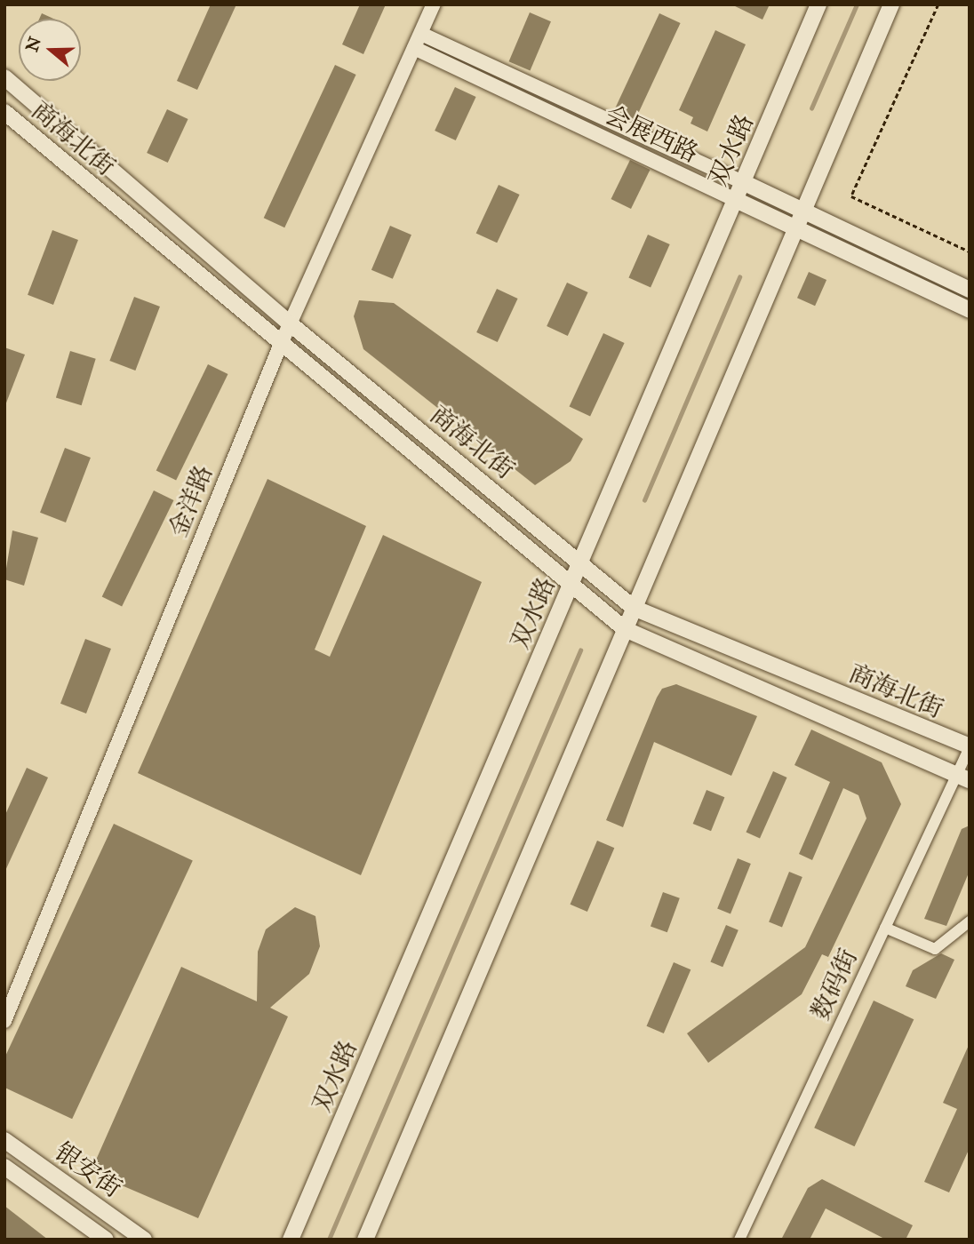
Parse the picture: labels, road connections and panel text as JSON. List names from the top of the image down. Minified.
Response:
{"streets":{"main road":["会展西路","商海北街","双水路","银安街"],"street":["金洋路","数码街"]},"crossings":[["会展西路","双水路"],["会展西路","金洋路"],["商海北街","双水路"],["商海北街","金洋路"],["商海北街","数码街"]],"north":"left"}
